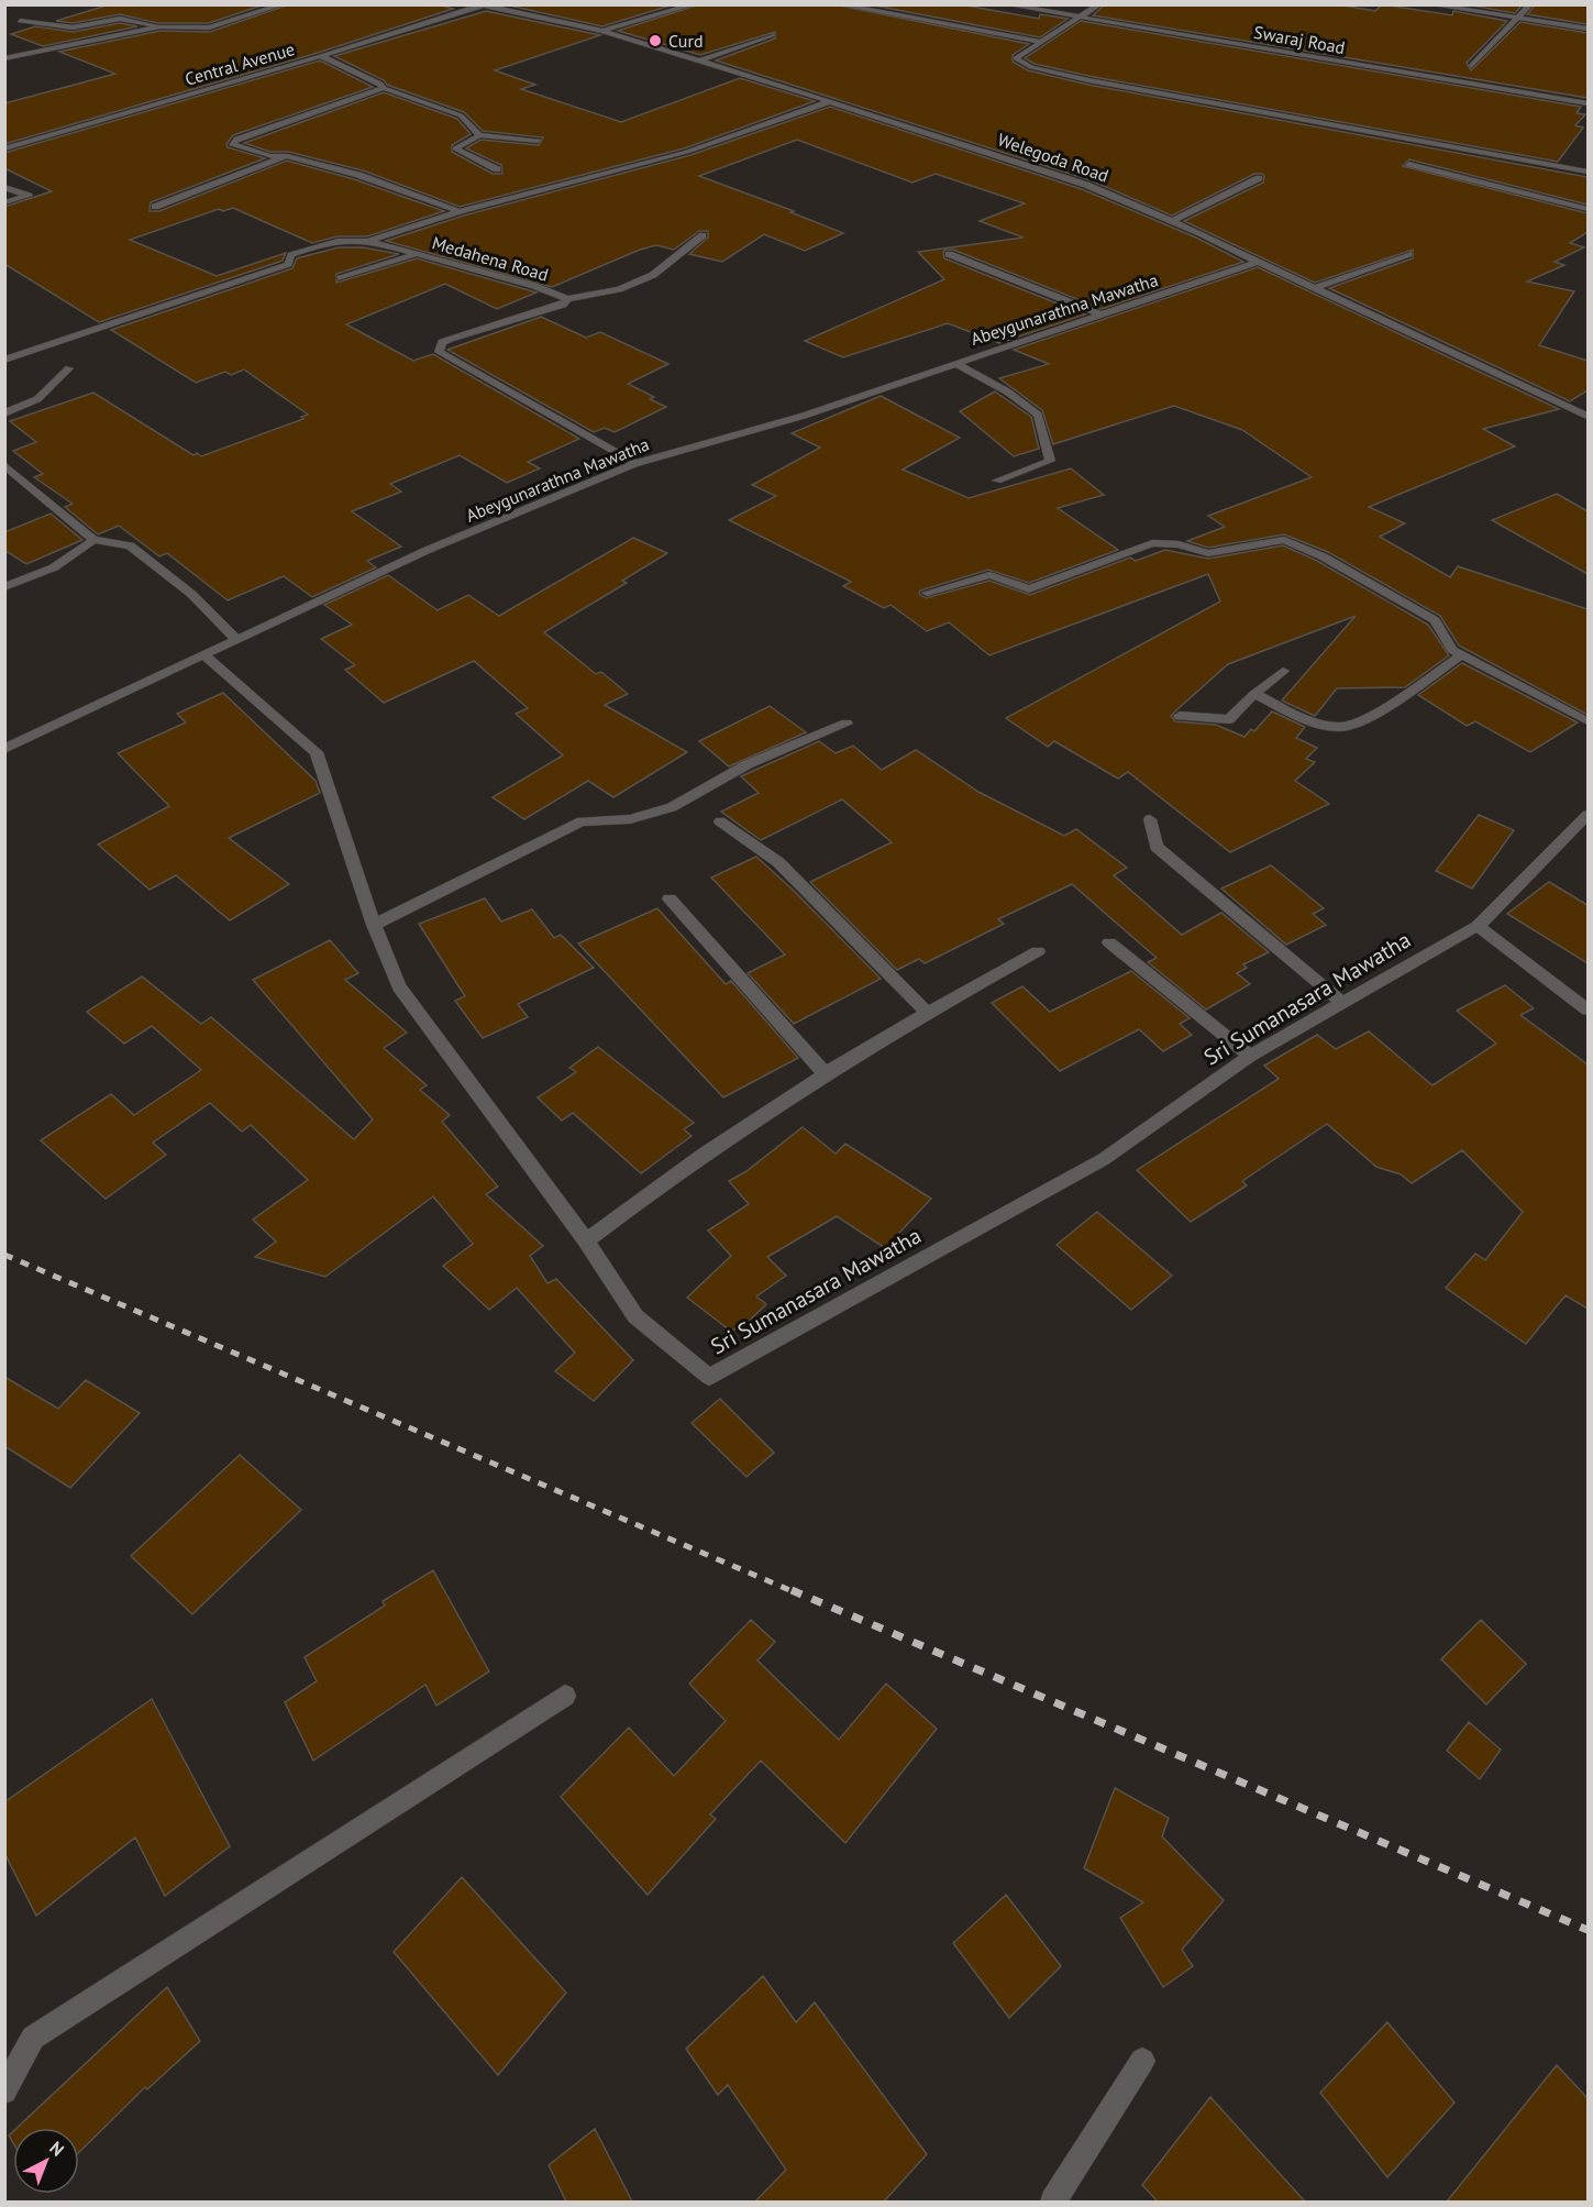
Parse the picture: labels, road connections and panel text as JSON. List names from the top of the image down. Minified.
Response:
{"streets":{"street":["Swaraj Road","Central Avenue","Welegoda Road","Medahena Road","Abeygunarathna Mawatha","Sri Sumanasara Mawatha"]},"crossings":[["Central Avenue","Welegoda Road"],["Welegoda Road","Medahena Road"],["Welegoda Road","Abeygunarathna Mawatha"],["Medahena Road","Abeygunarathna Mawatha"],["Abeygunarathna Mawatha","Sri Sumanasara Mawatha"]],"places":["Curd"],"north":"top right"}
